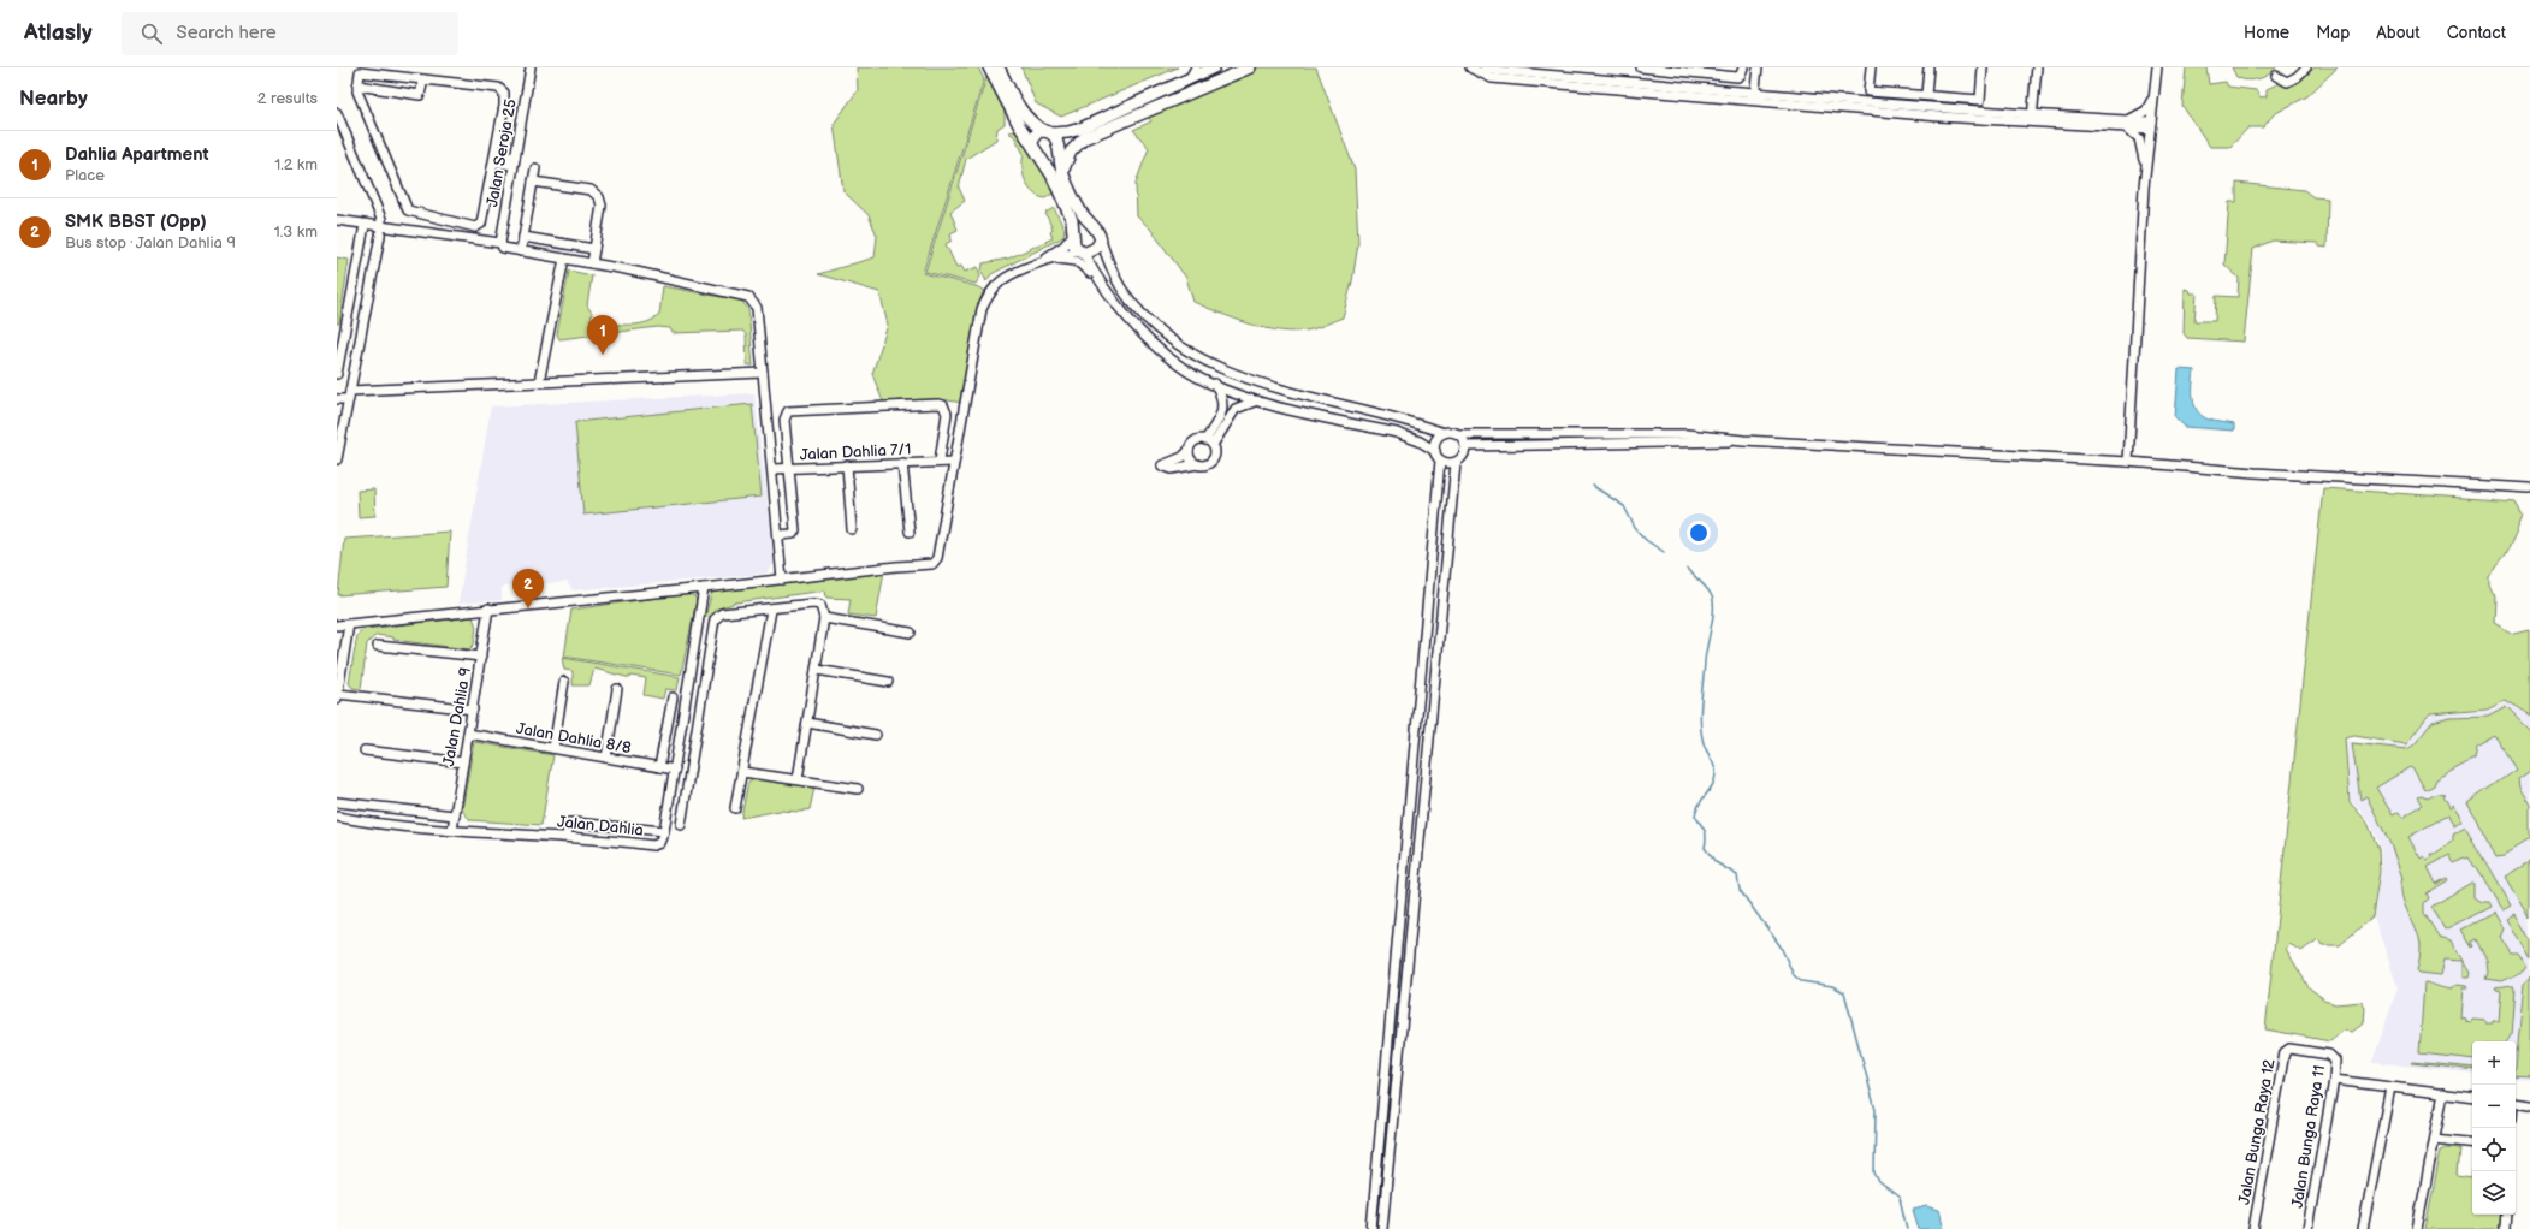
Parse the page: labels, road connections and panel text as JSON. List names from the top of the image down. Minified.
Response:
{"streets":{"street":["Jalan Seroja 25","Jalan Dahlia 7/1","Jalan Dahlia 9","Jalan Dahlia 8/8","Jalan Dahlia","Jalan Bunga Raya 12","Jalan Bunga Raya 11"]},"crossings":[["Jalan Dahlia 9","Jalan Dahlia 8/8"],["Jalan Dahlia 9","Jalan Dahlia"],["Jalan Dahlia 8/8","Jalan Dahlia"],["Jalan Bunga Raya 12","Jalan Bunga Raya 11"]],"page":{"header":"Atlasly","search":"Search here","nav":["Home","Map","About","Contact"],"heading":["Nearby","2 results"],"list":[{"mark":"1","name":"Dahlia Apartment","note":"Place","value":"1.2 km"},{"mark":"2","name":"SMK BBST (Opp)","note":"Bus stop · Jalan Dahlia 9","value":"1.3 km"}],"pins":["1","2"],"map_buttons":["+","−"]}}
